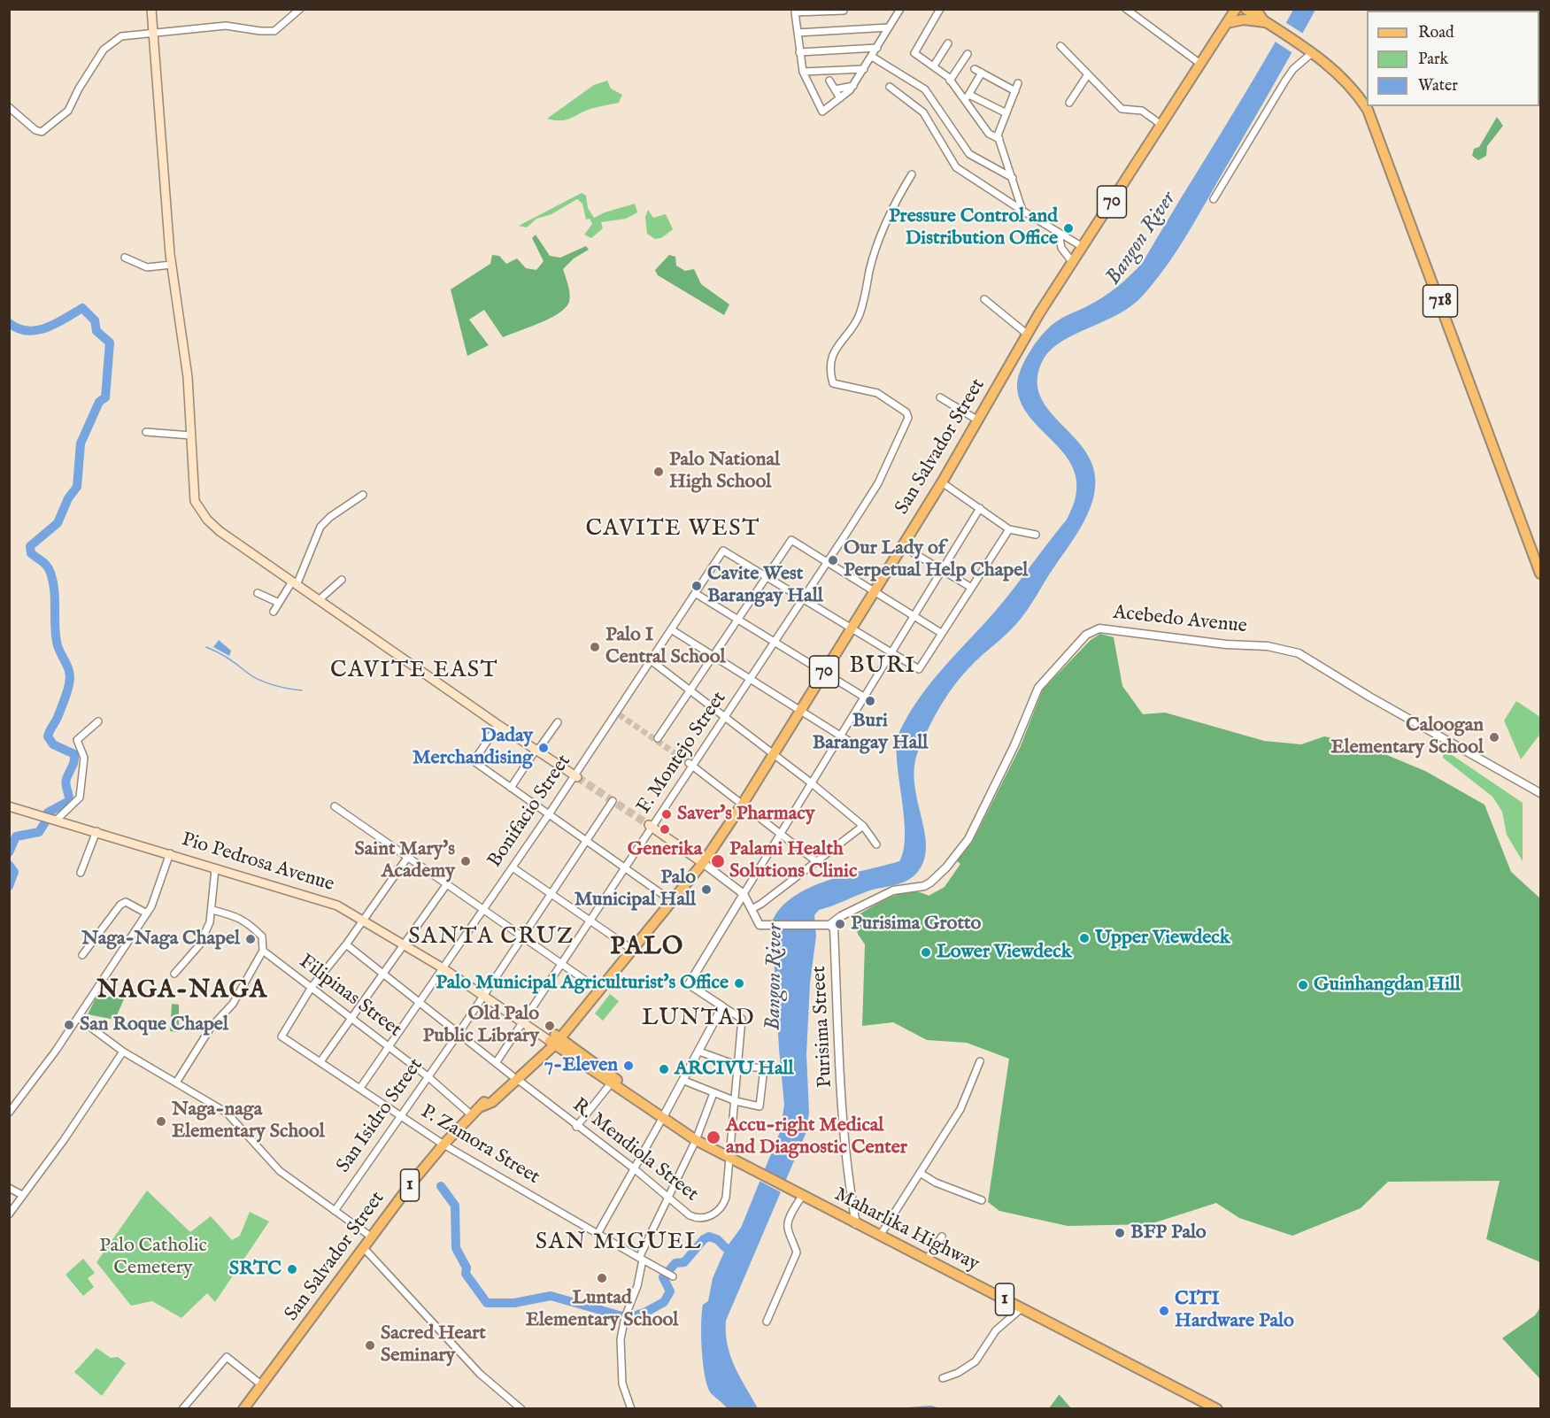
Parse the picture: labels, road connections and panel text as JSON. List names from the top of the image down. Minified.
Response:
{"streets":{"main road":["70","718","San Salvador Street","Pio Pedrosa Avenue","1","Maharlika Highway"],"street":["Acebedo Avenue","F. Montejo Street","Bonifacio Street","Filipinas Street","Purisima Street","San Isidro Street","P. Zamora Street","R. Mendiola Street"]},"crossings":[["San Salvador Street","Pio Pedrosa Avenue"],["San Salvador Street","Filipinas Street"],["San Salvador Street","P. Zamora Street"],["San Salvador Street","R. Mendiola Street"],["San Salvador Street","1"],["Acebedo Avenue","Purisima Street"],["F. Montejo Street","Pio Pedrosa Avenue"],["F. Montejo Street","R. Mendiola Street"],["Bonifacio Street","Pio Pedrosa Avenue"],["Bonifacio Street","Filipinas Street"],["Bonifacio Street","P. Zamora Street"],["Bonifacio Street","R. Mendiola Street"],["Pio Pedrosa Avenue","San Isidro Street"],["Pio Pedrosa Avenue","1"],["Filipinas Street","San Isidro Street"],["Filipinas Street","P. Zamora Street"],["Purisima Street","Maharlika Highway"],["San Isidro Street","P. Zamora Street"],["San Isidro Street","R. Mendiola Street"],["R. Mendiola Street","1"],["R. Mendiola Street","Maharlika Highway"],["1","Maharlika Highway"]],"districts":["CAVITE WEST","BURI","CAVITE EAST","SANTA CRUZ","PALO","NAGA-NAGA","LUNTAD","SAN MIGUEL"],"water":["Bangon River"],"parks":["Palo Catholic Cemetery"],"places":["Pressure Control and Distribution Office","Palo National High School","Our Lady of Perpetual Help Chapel","Cavite West Barangay Hall","Palo I Central School","Buri Barangay Hall","Caloogan Elementary School","Daday Merchandising","Saver's Pharmacy","Generika","Saint Mary's Academy","Palami Health Solutions Clinic","Palo Municipal Hall","Purisima Grotto","Upper Viewdeck","Naga-Naga Chapel","Lower Viewdeck","Palo Municipal Agriculturist's Office","Guinhangdan Hill","San Roque Chapel","Old Palo Public Library","7-Eleven","ARCIVU Hall","Naga-naga Elementary School","Accu-right Medical and Diagnostic Center","BFP Palo","SRTC","Luntad Elementary School","CITI Hardware Palo","Sacred Heart Seminary"],"legend":["Road","Park","Water"]}
